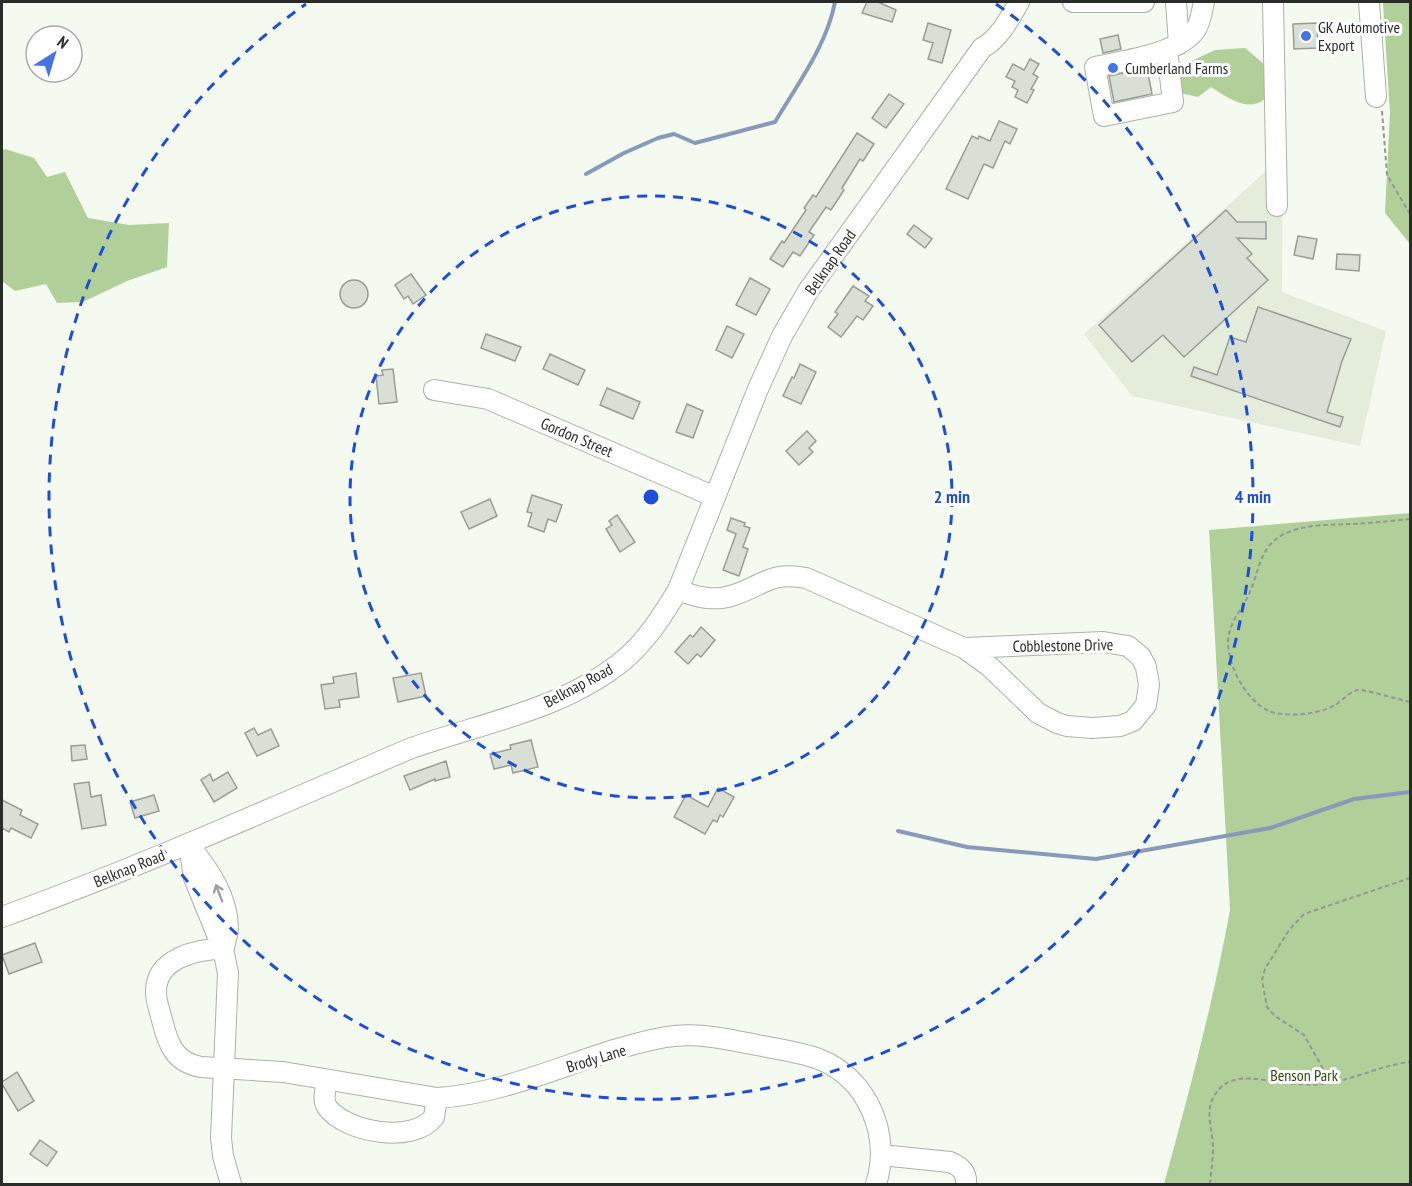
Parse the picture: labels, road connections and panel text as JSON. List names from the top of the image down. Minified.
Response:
{"streets":{"street":["Belknap Road","Gordon Street","Cobblestone Drive","Brody Lane"]},"crossings":[["Belknap Road","Gordon Street"],["Belknap Road","Cobblestone Drive"]],"parks":["Benson Park"],"places":["GK Automotive Export","Cumberland Farms"],"north":"top right","rings":["2 min","4 min"]}
